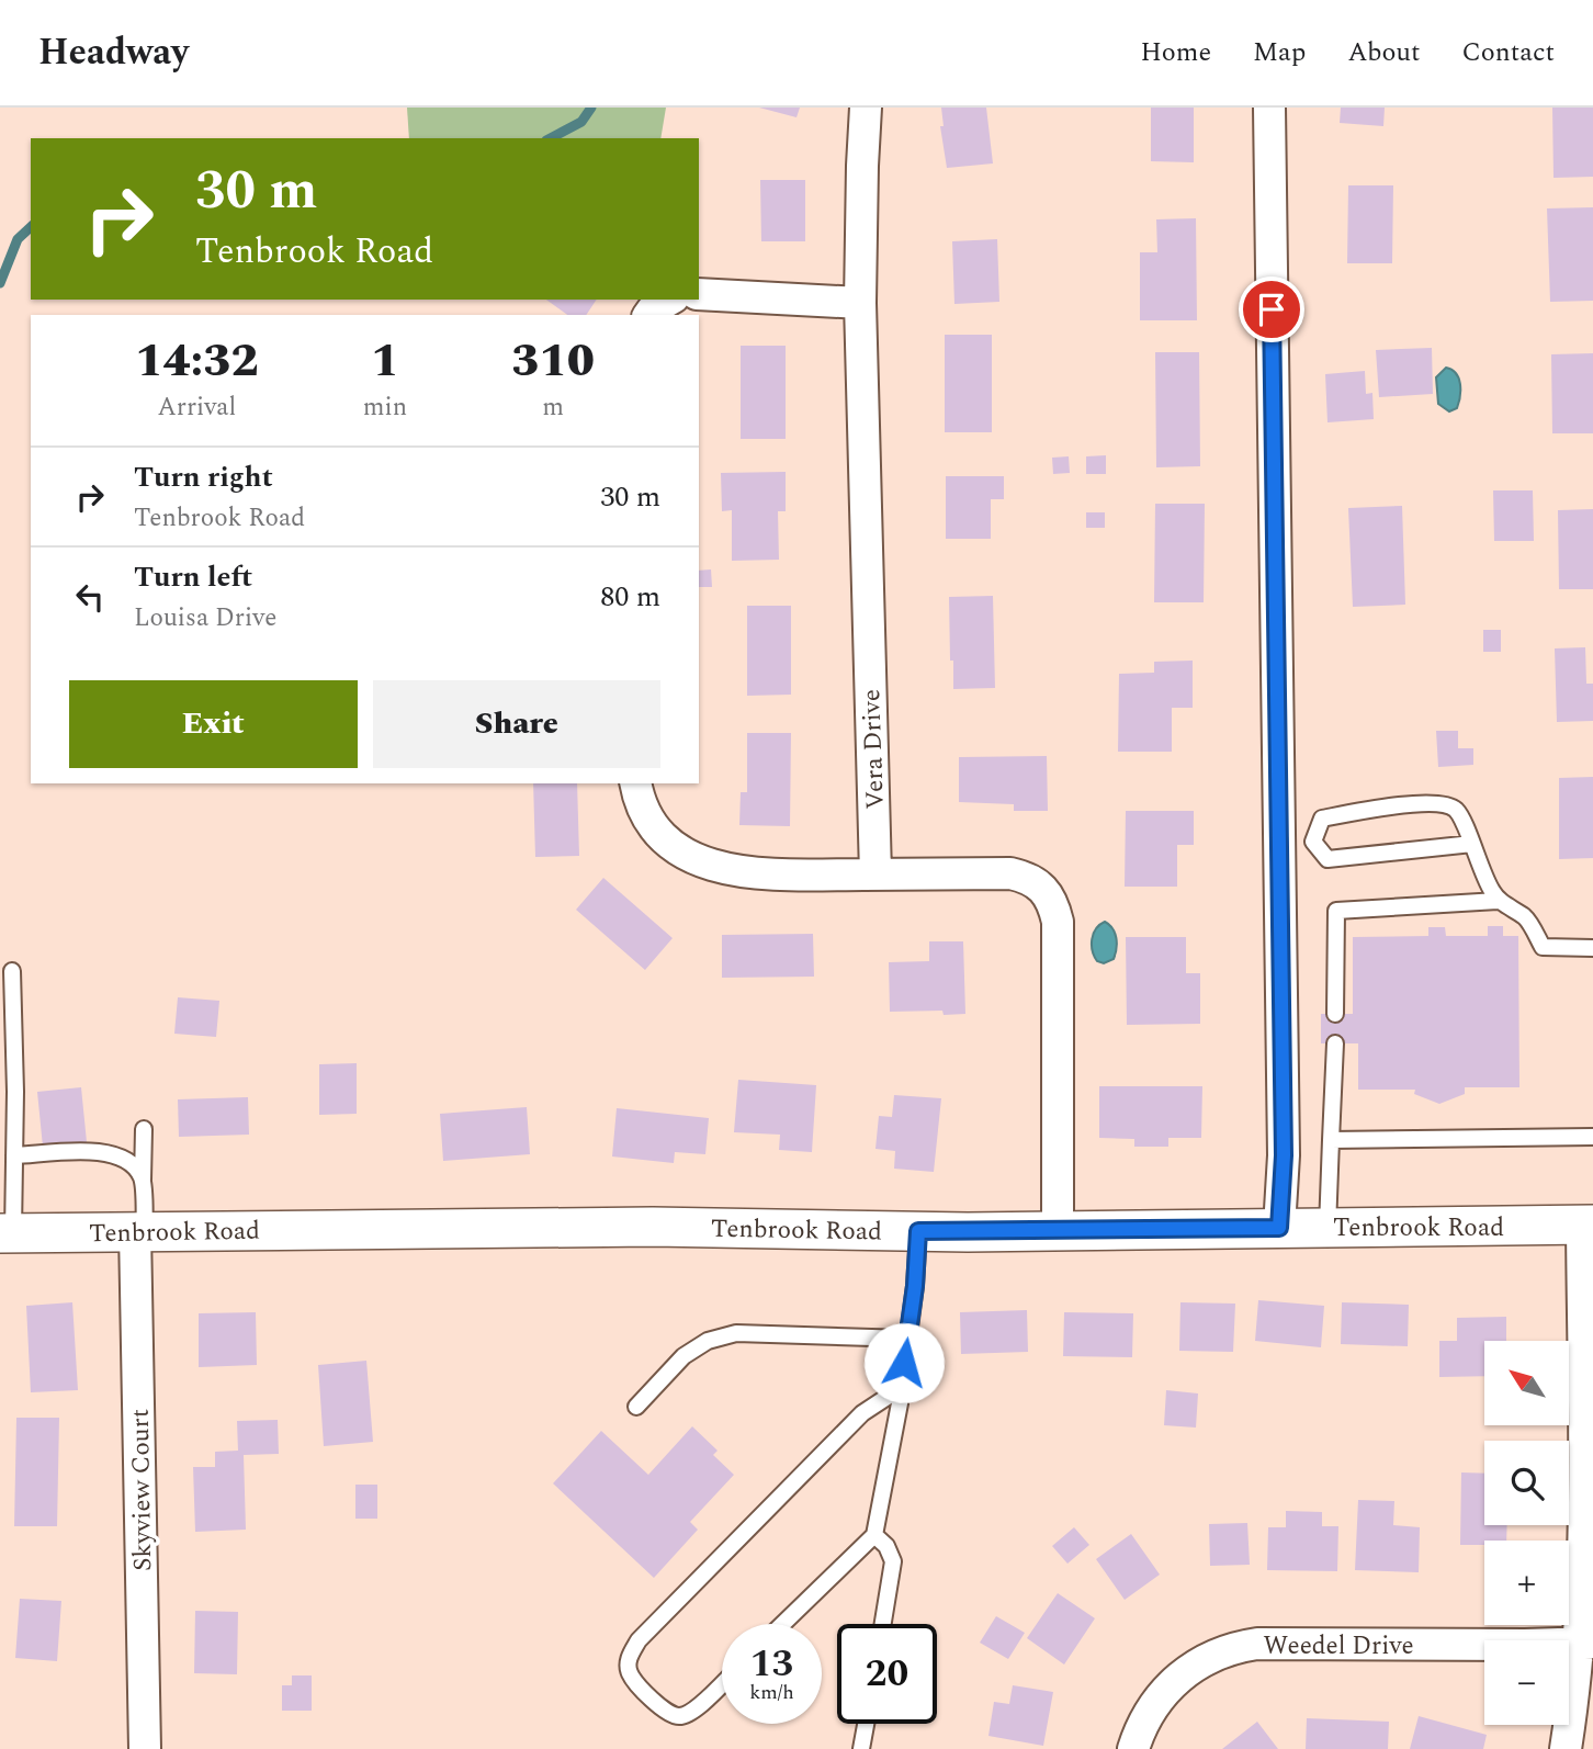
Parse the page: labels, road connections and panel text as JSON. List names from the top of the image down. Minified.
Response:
{"streets":{"street":["Vera Drive","Tenbrook Road","Skyview Court","Weedel Drive"]},"crossings":[["Tenbrook Road","Skyview Court"]],"north":"top left","page":{"header":"Headway","nav":["Home","Map","About","Contact"],"turn":["30 m","Tenbrook Road"],"eta":["14:32","Arrival","1","min","310","m"],"list":[{"name":"Turn right","note":"Tenbrook Road","value":"30 m"},{"name":"Turn left","note":"Louisa Drive","value":"80 m"}],"buttons":["Exit","Share"],"map_buttons":["+","−"],"speed":"13 km/h","limit":"20"}}
